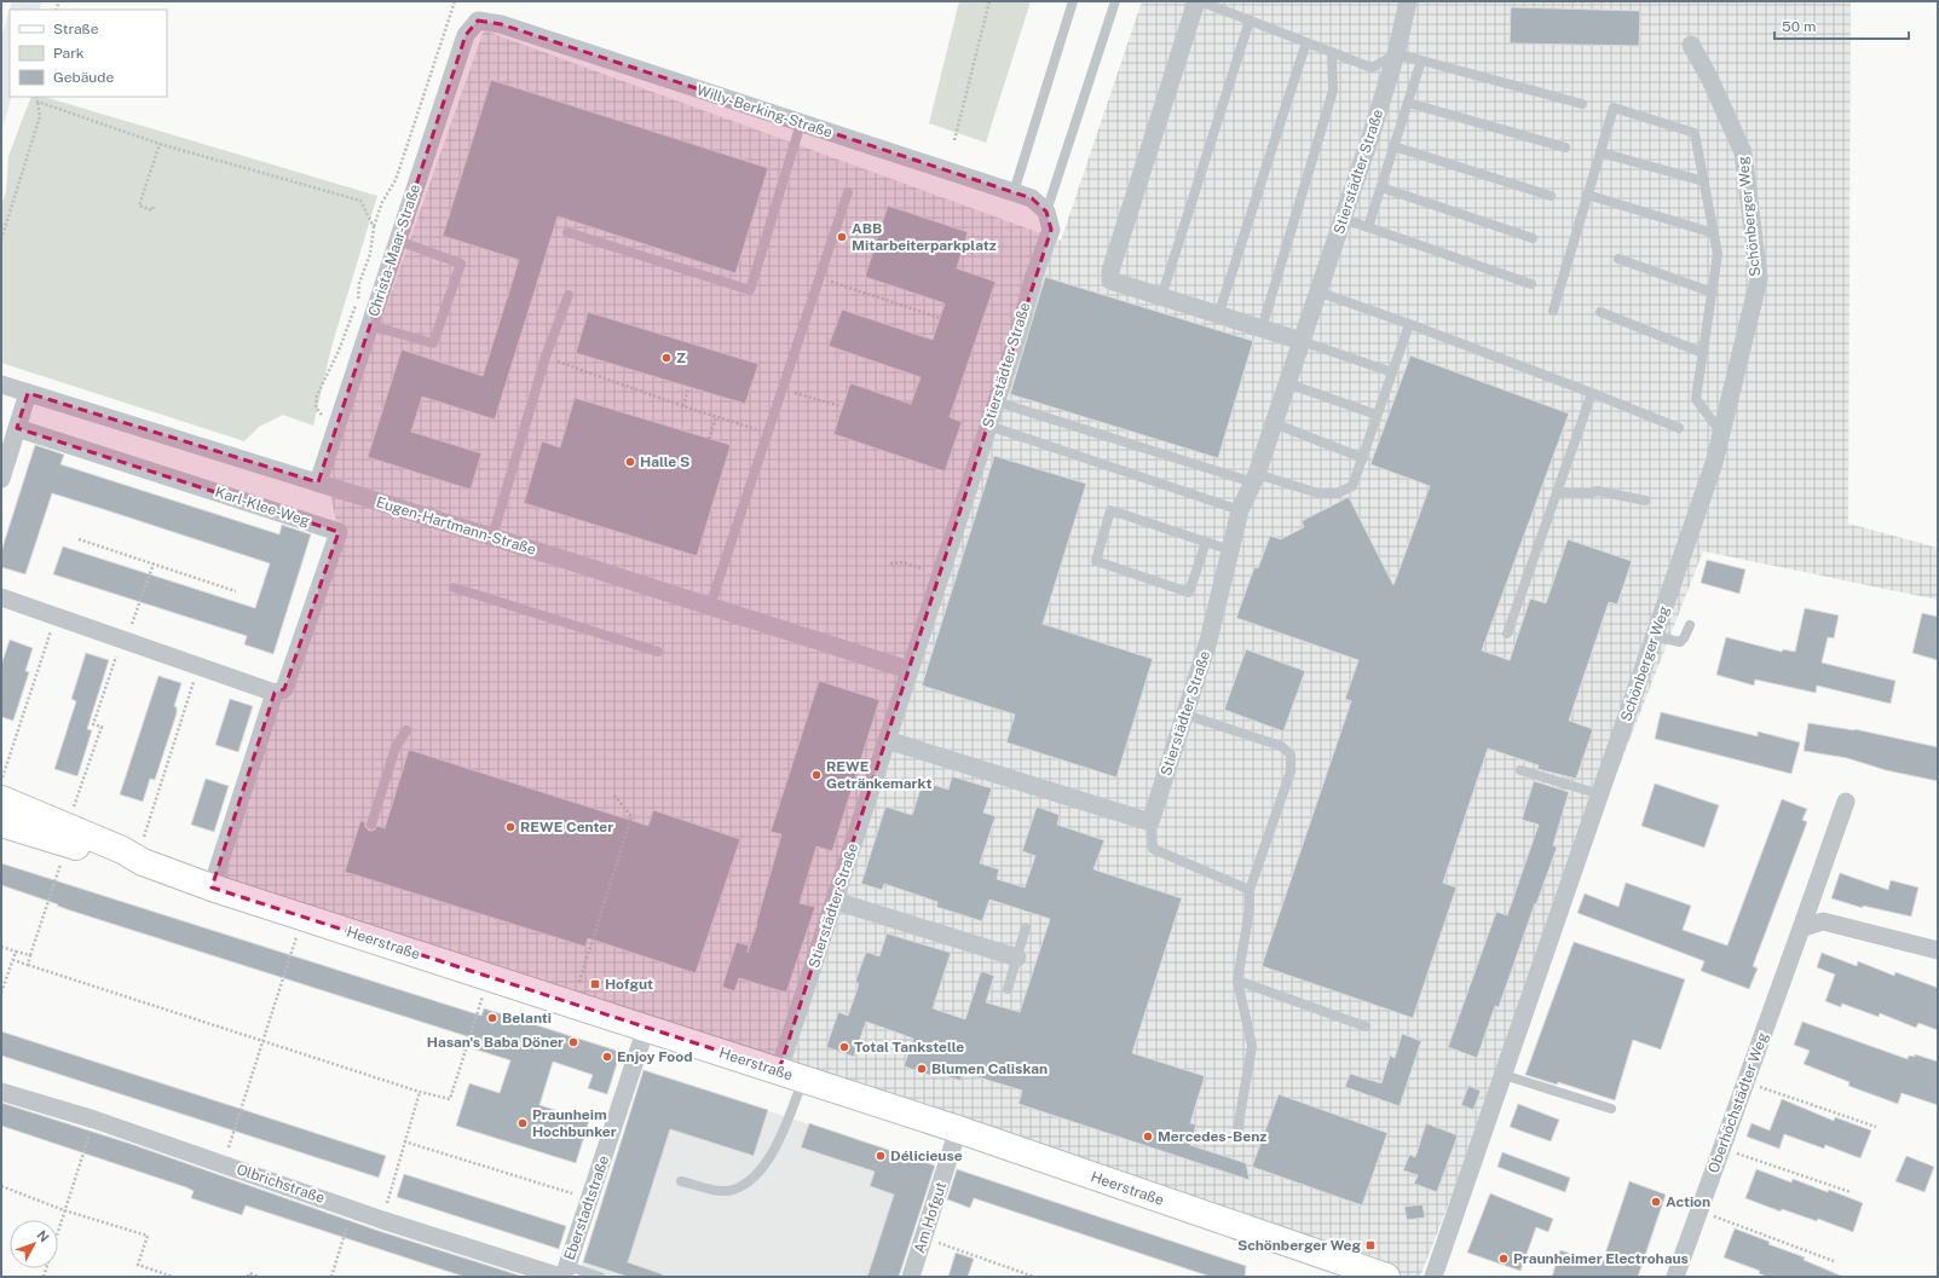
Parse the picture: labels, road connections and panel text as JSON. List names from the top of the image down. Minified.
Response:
{"streets":{"main road":["Heerstraße"],"street":["Willy-Berking-Straße","Stierstädter Straße","Schönberger Weg","Christa-Maar-Straße","Karl-Klee-Weg","Eugen-Hartmann-Straße","Oberhöchstädter Weg","Olbrichstraße","Eberstadtstraße","Am Hofgut"]},"crossings":[["Willy-Berking-Straße","Stierstädter Straße"],["Willy-Berking-Straße","Christa-Maar-Straße"],["Stierstädter Straße","Eugen-Hartmann-Straße"],["Stierstädter Straße","Heerstraße"],["Christa-Maar-Straße","Eugen-Hartmann-Straße"],["Karl-Klee-Weg","Heerstraße"],["Heerstraße","Eberstadtstraße"],["Heerstraße","Am Hofgut"],["Olbrichstraße","Eberstadtstraße"]],"places":{"other":["ABB Mitarbeiterparkplatz","Z","Halle S","REWE Getränkemarkt","REWE Center","Belanti","Hasan's Baba Döner","Total Tankstelle","Enjoy Food","Blumen Caliskan","Praunheim Hochbunker","Mercedes-Benz","Délicieuse","Action","Praunheimer Electrohaus"],"transit":["Hofgut","Schönberger Weg"]},"legend":["Straße","Park","Gebäude"],"scale_bar":"50 m","north":"top right"}
